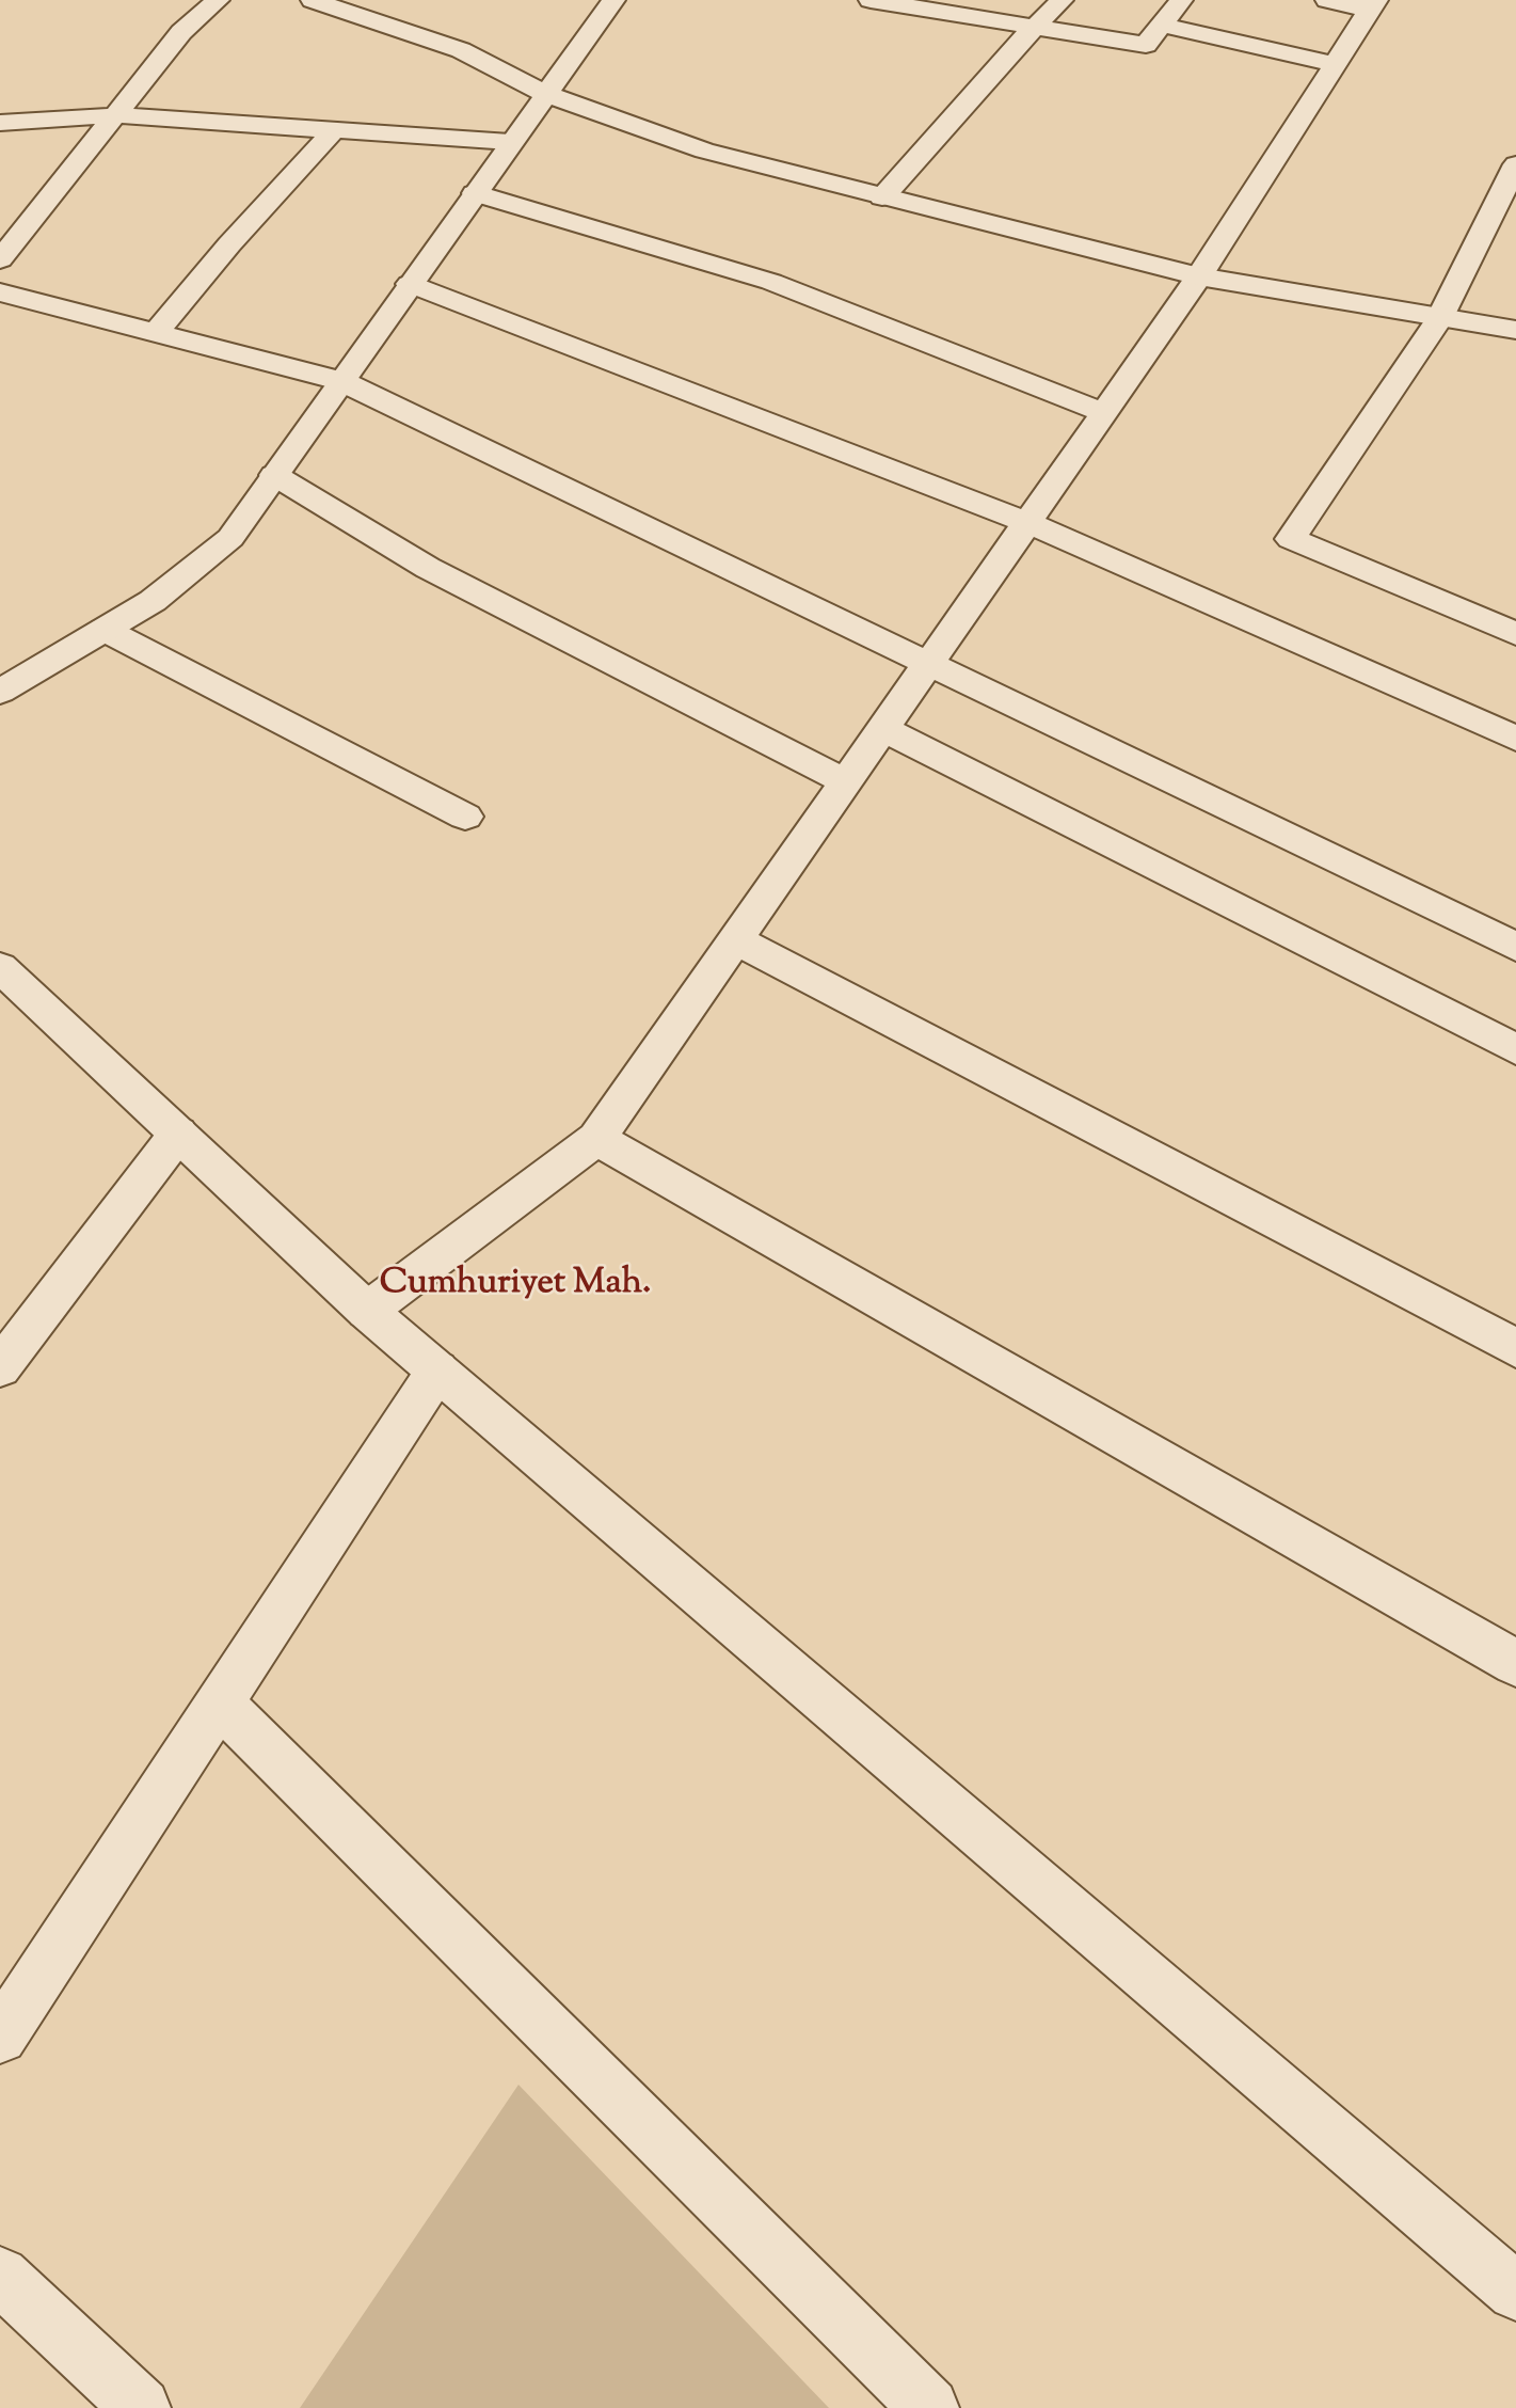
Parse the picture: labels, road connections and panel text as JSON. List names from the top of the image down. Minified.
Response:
{"districts":["Cumhuriyet Mah."]}
